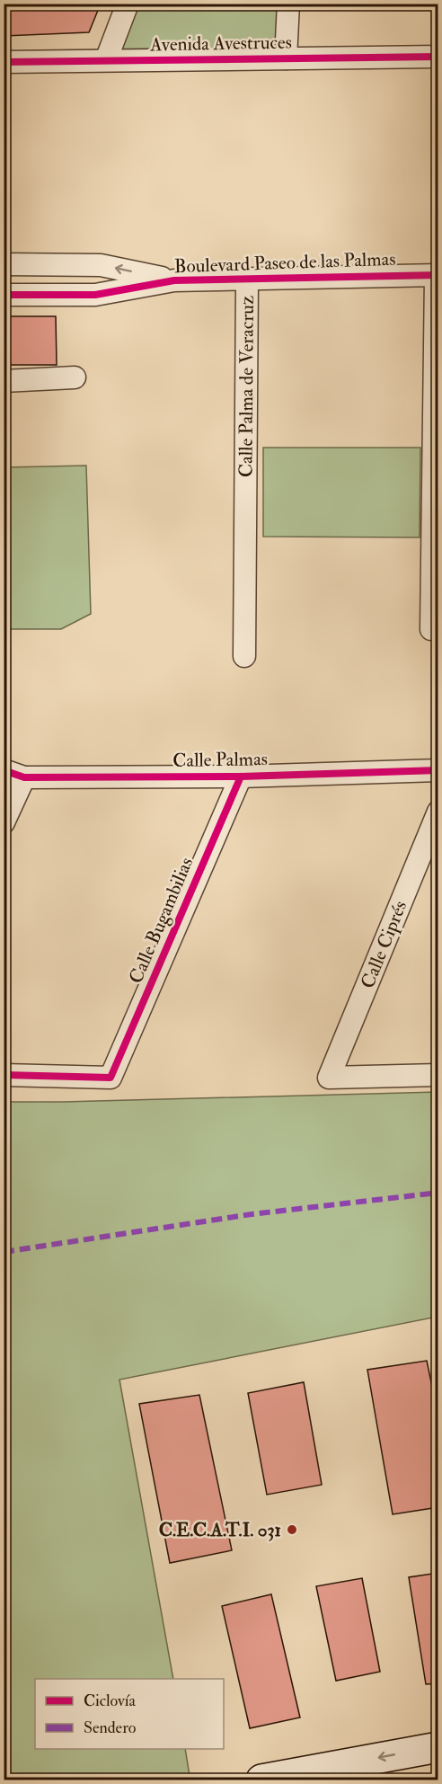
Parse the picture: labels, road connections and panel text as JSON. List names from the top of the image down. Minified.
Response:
{"streets":{"street":["Avenida Avestruces","Boulevard Paseo de las Palmas","Calle Palma de Veracruz","Calle Palmas","Calle Bugambilias","Calle Ciprés"]},"crossings":[["Boulevard Paseo de las Palmas","Calle Palma de Veracruz"],["Calle Palmas","Calle Bugambilias"]],"places":["C.E.C.A.T.I. 031"],"legend":["Ciclovía","Sendero"]}
